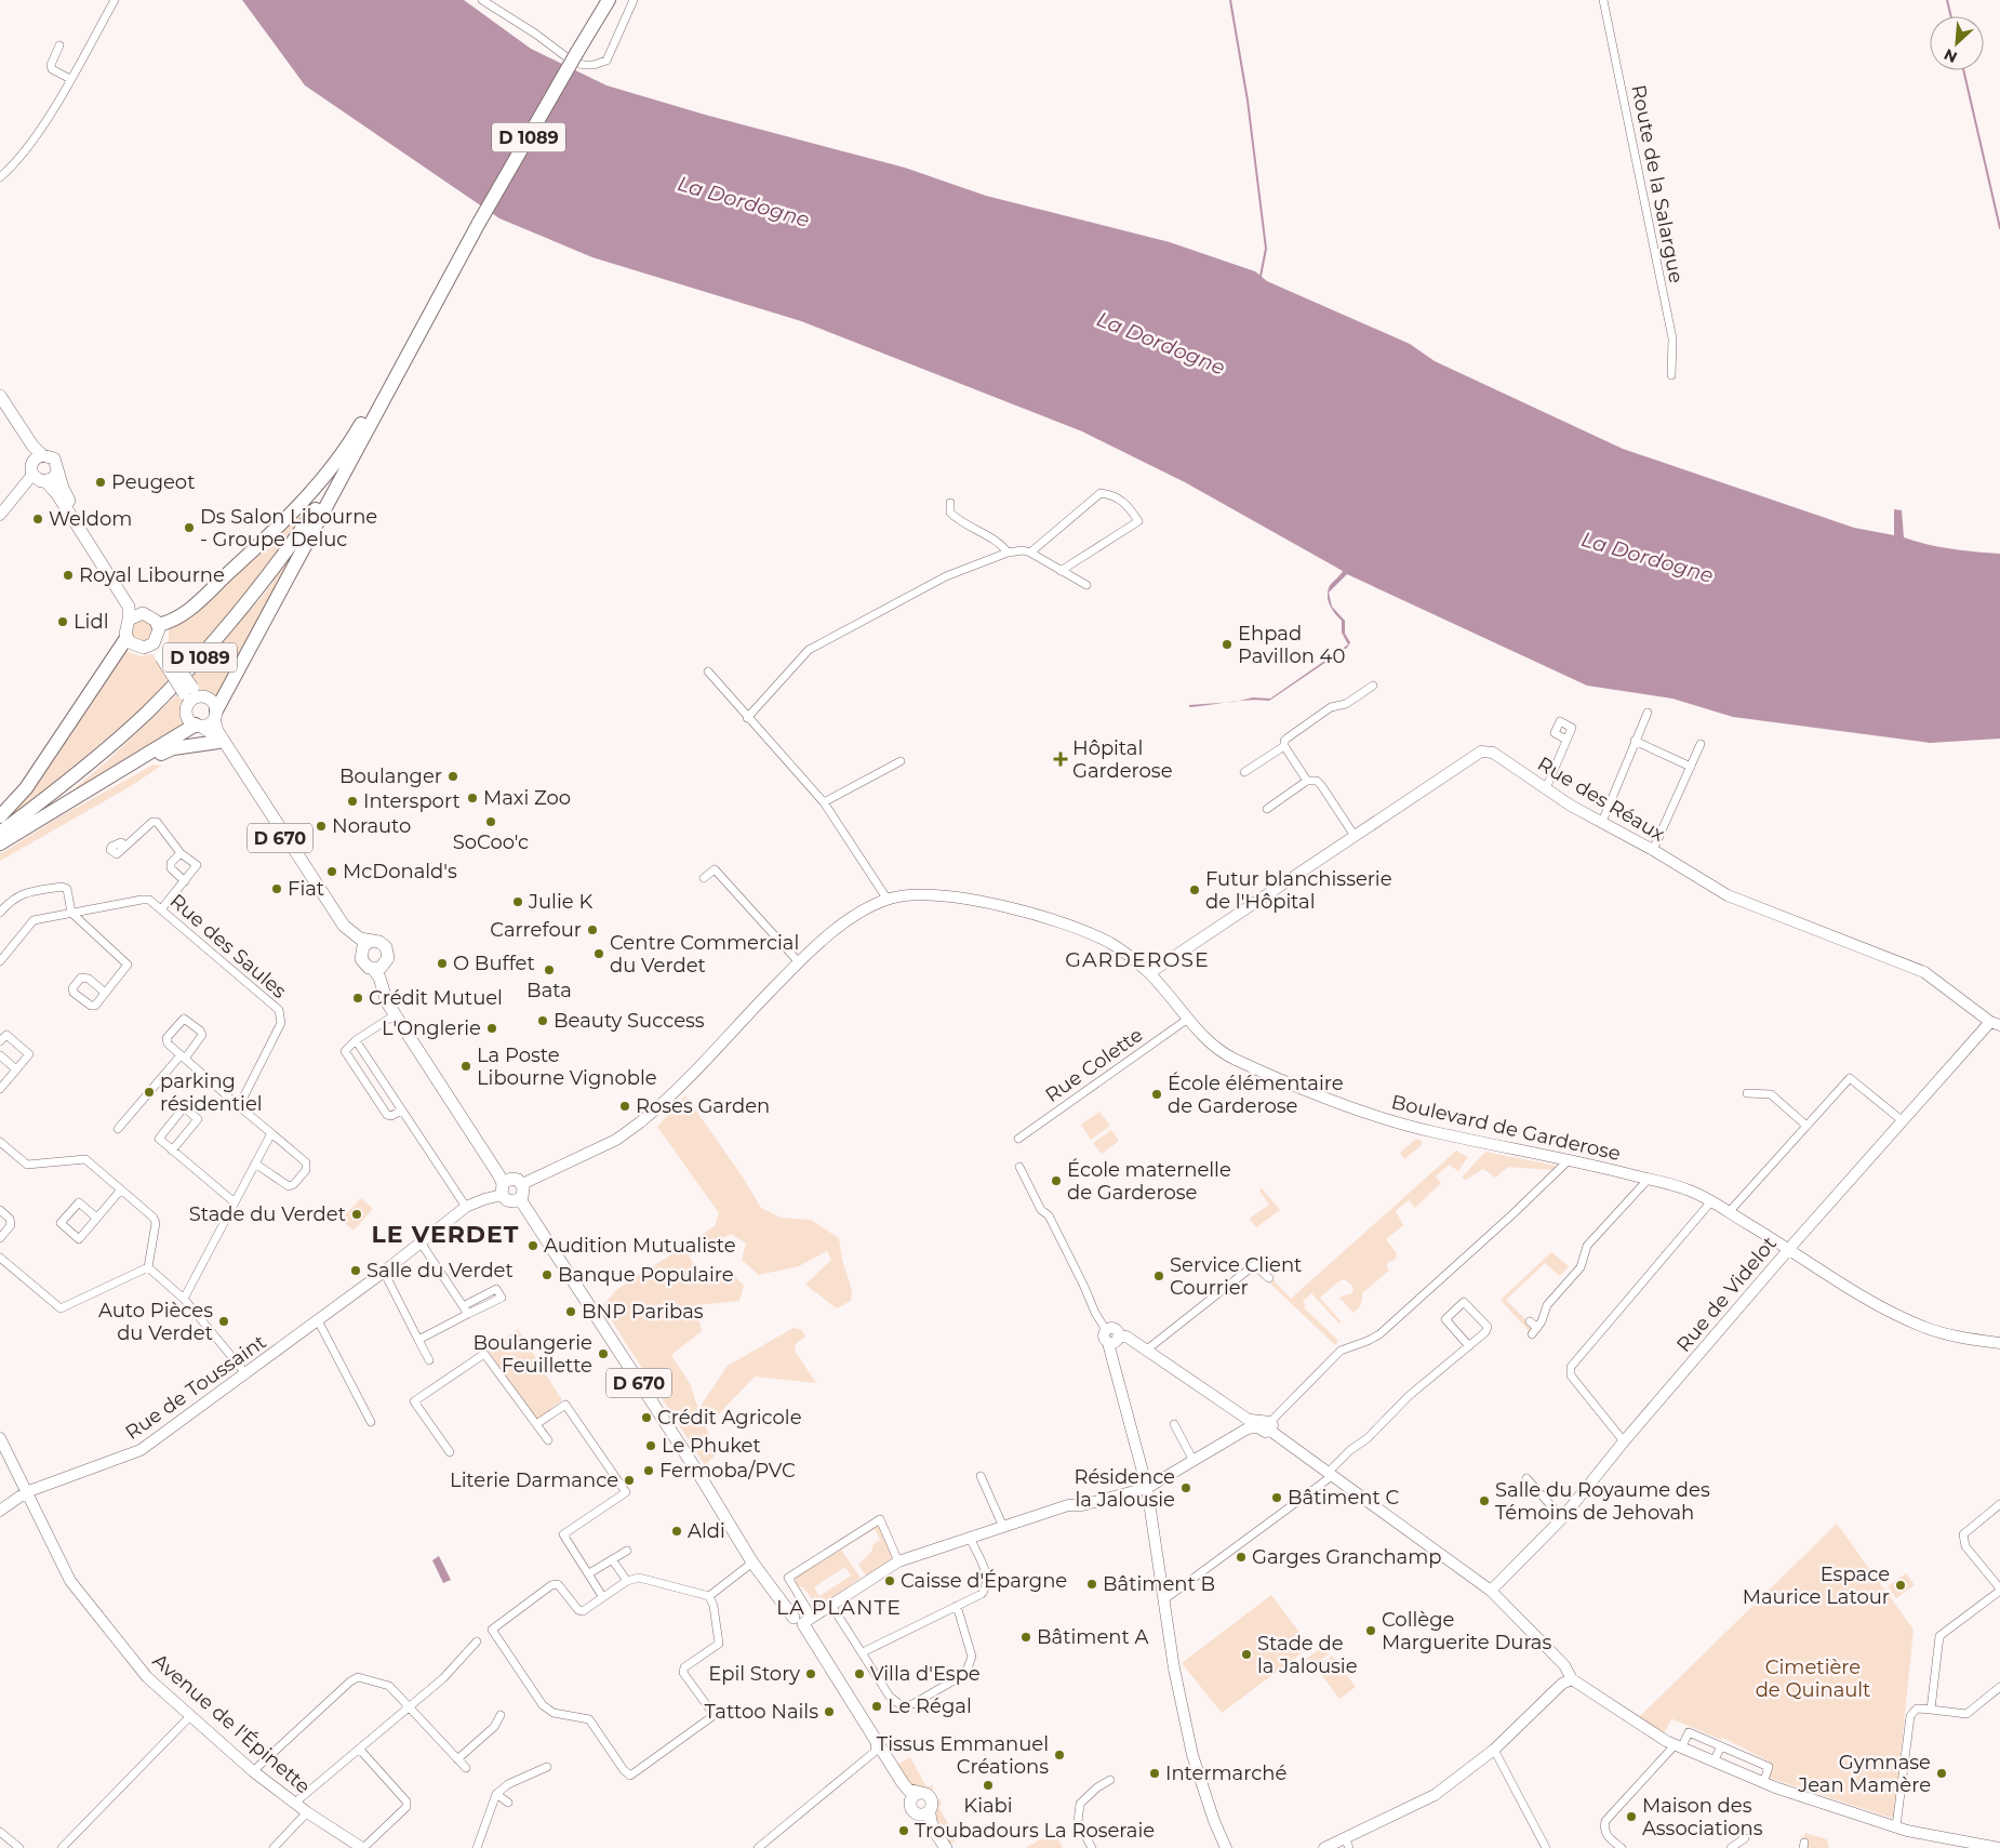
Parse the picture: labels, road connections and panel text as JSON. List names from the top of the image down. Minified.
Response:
{"streets":{"highway":["D 1089"],"main road":["D 670"],"street":["Route de la Salargue","Rue des Réaux","Rue des Saules","Rue Colette","Boulevard de Garderose","Rue de Videlot","Rue de Toussaint","Avenue de l'Épinette"]},"crossings":[["Rue des Réaux","Boulevard de Garderose"],["Rue des Réaux","Rue de Videlot"],["Rue Colette","Boulevard de Garderose"],["Boulevard de Garderose","Rue de Videlot"],["Boulevard de Garderose","Rue de Toussaint"],["Rue de Toussaint","Avenue de l'Épinette"]],"districts":["GARDEROSE","LE VERDET","LA PLANTE"],"water":["La Dordogne"],"parks":["Cimetière de Quinault"],"places":{"other":["Peugeot","Weldom","Ds Salon Libourne - Groupe Deluc","Royal Libourne","Lidl","Ehpad Pavillon 40","Boulanger","Maxi Zoo","Intersport","SoCoo'c","Norauto","McDonald's","Fiat","Futur blanchisserie de l'Hôpital","Julie K","Carrefour","Centre Commercial du Verdet","O Buffet","Bata","Crédit Mutuel","Beauty Success","L'Onglerie","La Poste Libourne Vignoble","parking résidentiel","École élémentaire de Garderose","Roses Garden","École maternelle de Garderose","Stade du Verdet","Audition Mutualiste","Salle du Verdet","Banque Populaire","Service Client Courrier","BNP Paribas","Auto Pièces du Verdet","Boulangerie Feuillette","Crédit Agricole","Le Phuket","Fermoba/PVC","Literie Darmance","Résidence la Jalousie","Bâtiment C","Salle du Royaume des Témoins de Jehovah","Aldi","Garges Granchamp","Caisse d'Épargne","Bâtiment B","Espace Maurice Latour","Collège Marguerite Duras","Bâtiment A","Stade de la Jalousie","Epil Story","Villa d'Espe","Le Régal","Tattoo Nails","Tissus Emmanuel Créations","Intermarché","Gymnase Jean Mamère","Kiabi","Maison des Associations","Troubadours La Roseraie"],"health":["Hôpital Garderose"]},"north":"bottom left"}
